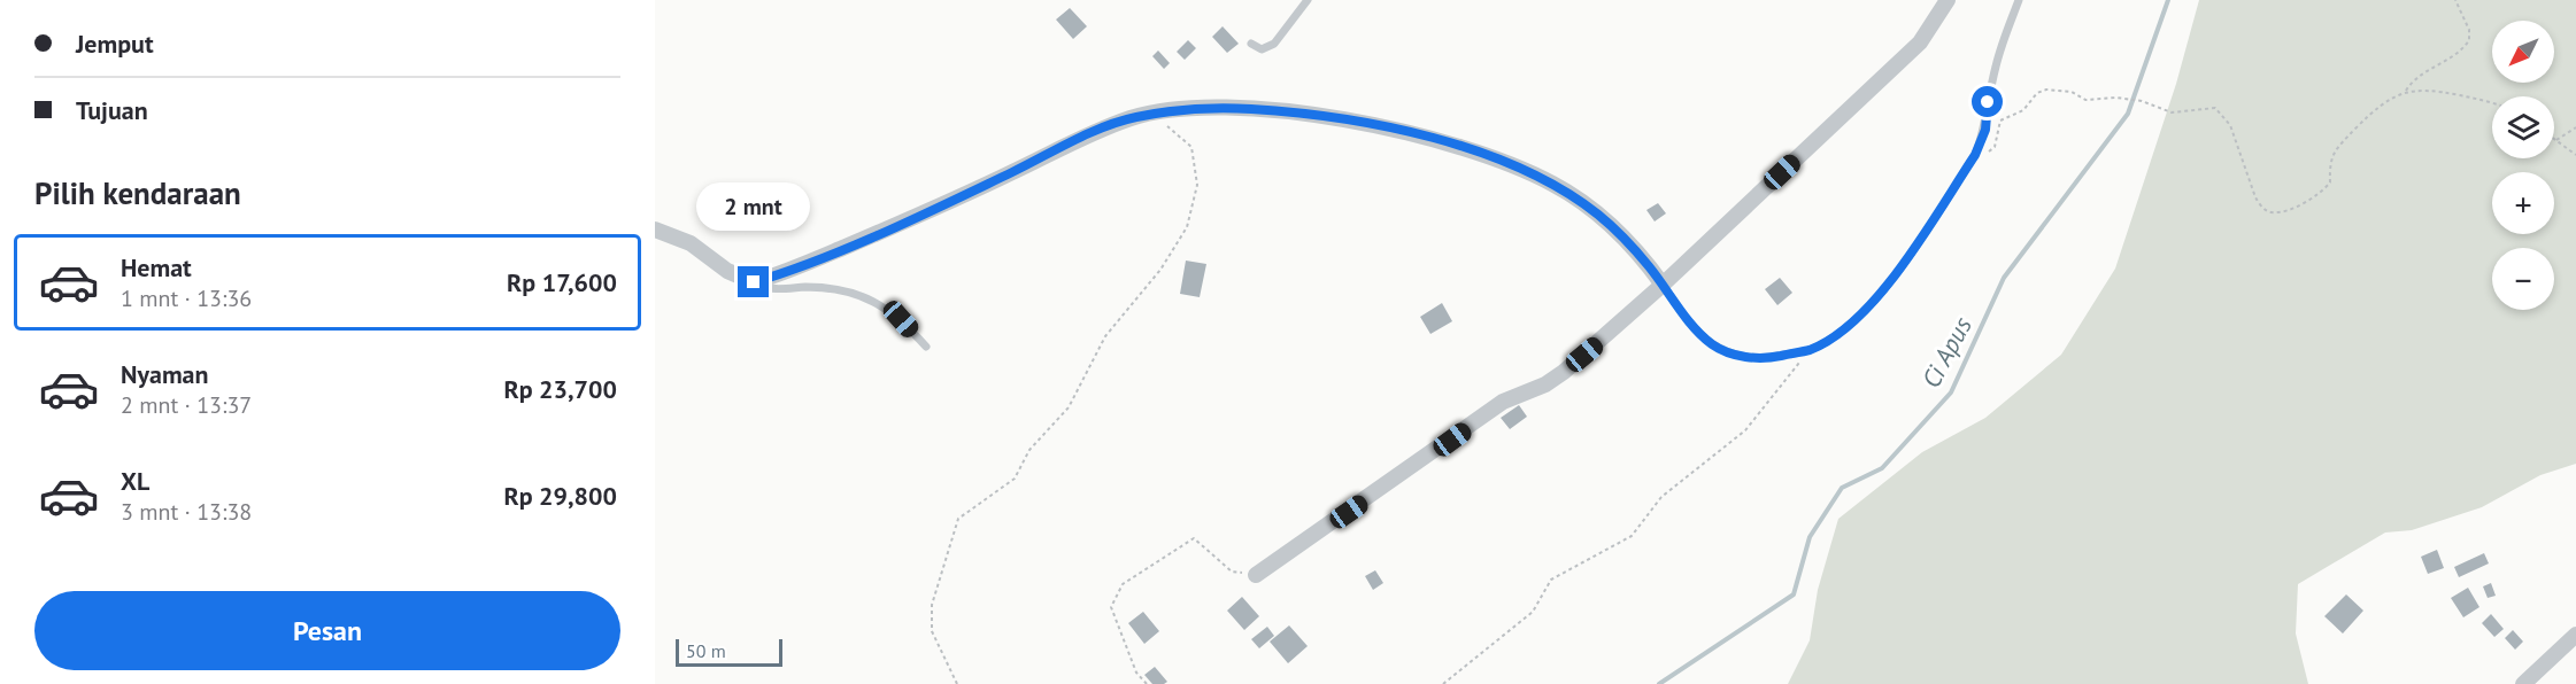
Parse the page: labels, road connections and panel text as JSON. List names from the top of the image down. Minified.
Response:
{"water":["Ci Apus"],"scale_bar":"50 m","north":"bottom left","page":{"banner":["Jemput","Tujuan"],"map_buttons":["+","−"],"heading":"Pilih kendaraan","bubble":"2 mnt","list":[{"name":"Hemat","note":"1 mnt · 13:36","value":"Rp 17,600"},{"name":"Nyaman","note":"2 mnt · 13:37","value":"Rp 23,700"},{"name":"XL","note":"3 mnt · 13:38","value":"Rp 29,800"}],"buttons":"Pesan","scale":"50 m"}}
